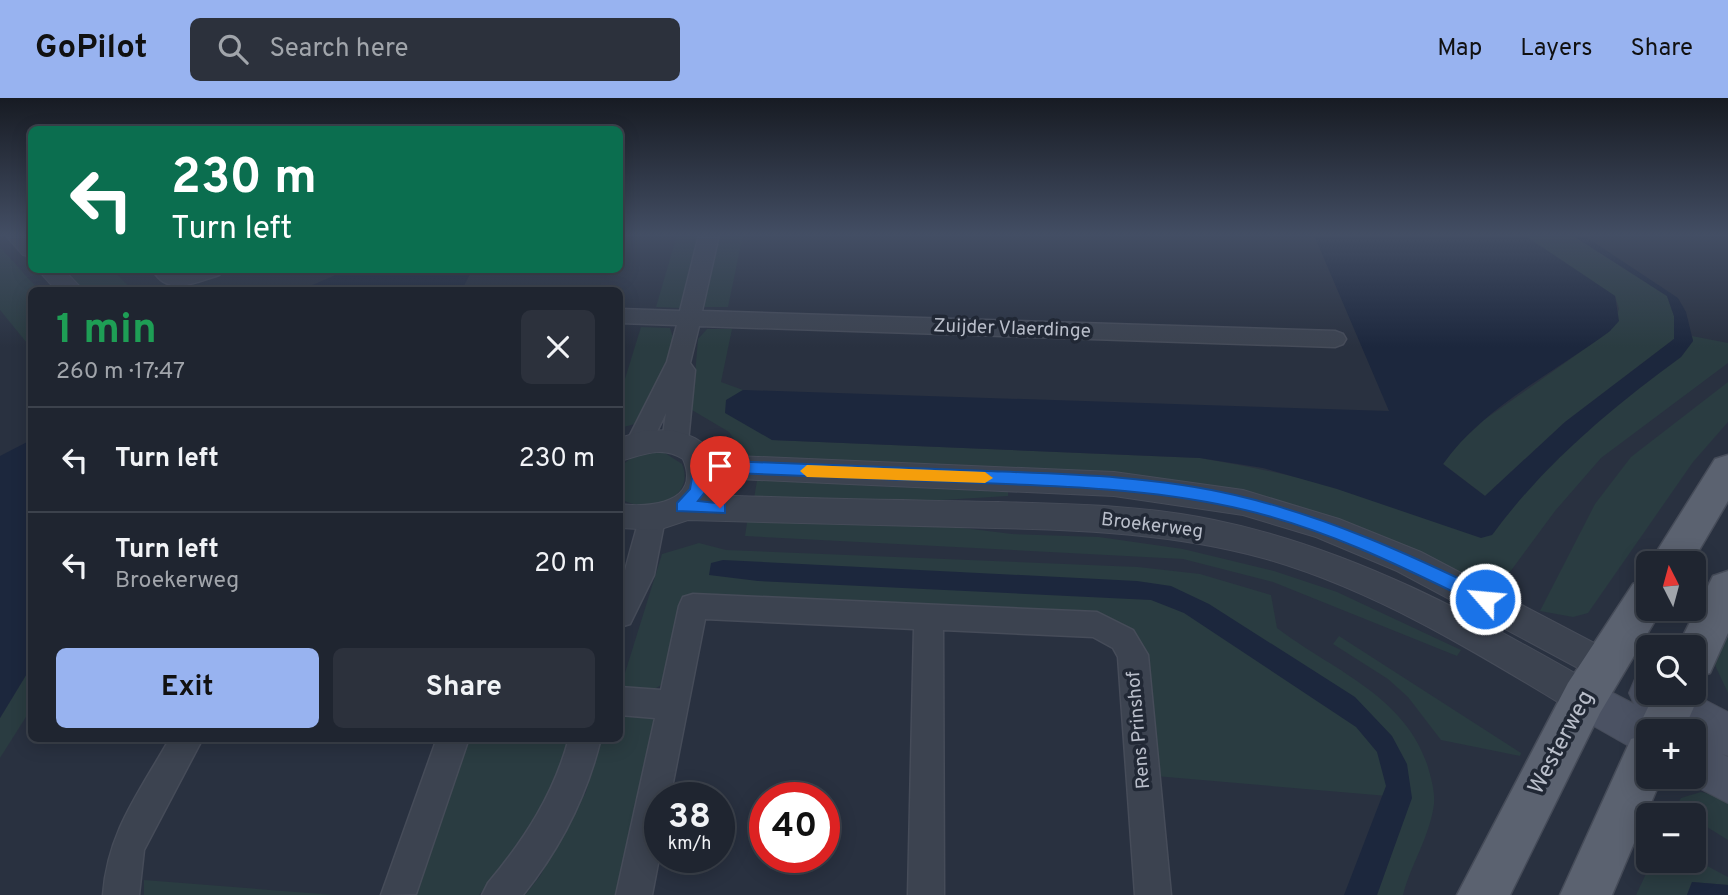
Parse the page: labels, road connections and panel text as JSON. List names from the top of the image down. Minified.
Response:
{"streets":{"main road":["Westerweg"],"street":["Zuijder Vlaerdinge","Broekerweg","Rens Prinshof"]},"crossings":[["Broekerweg","Westerweg"]],"north":"top","page":{"header":"GoPilot","search":"Search here","nav":["Map","Layers","Share"],"turn":["230 m","Turn left"],"heading":["1 min","260 m · 17:47"],"list":[{"name":"Turn left","value":"230 m"},{"name":"Turn left","note":"Broekerweg","value":"20 m"}],"map_buttons":["+","−"],"buttons":["Exit","Share"],"speed":"38 km/h","limit":"40"}}
